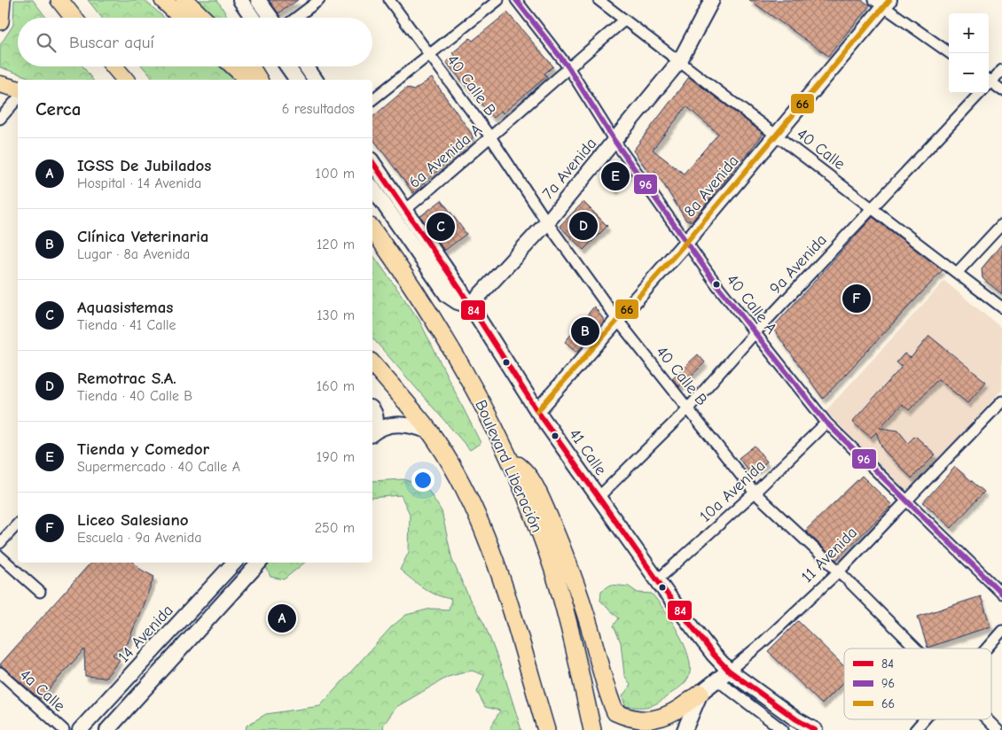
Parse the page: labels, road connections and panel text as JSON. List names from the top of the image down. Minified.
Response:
{"streets":{"highway":["Boulevard Liberación"],"main road":["7a Avenida","8a Avenida","41 Calle","11 Avenida","14 Avenida"],"street":["40 Calle B","40 Calle","6a Avenida A","9a Avenida","40 Calle A","10a Avenida","4a Calle"]},"crossings":[["40 Calle B","6a Avenida A"],["40 Calle B","7a Avenida"],["40 Calle B","8a Avenida"],["40 Calle B","9a Avenida"],["40 Calle B","10a Avenida"],["40 Calle B","11 Avenida"],["40 Calle","6a Avenida A"],["40 Calle","7a Avenida"],["40 Calle","8a Avenida"],["40 Calle","9a Avenida"],["6a Avenida A","40 Calle A"],["6a Avenida A","41 Calle"],["7a Avenida","40 Calle A"],["7a Avenida","41 Calle"],["8a Avenida","40 Calle A"],["8a Avenida","41 Calle"],["9a Avenida","40 Calle A"],["9a Avenida","41 Calle"],["40 Calle A","10a Avenida"],["40 Calle A","11 Avenida"],["41 Calle","10a Avenida"],["41 Calle","11 Avenida"]],"lines":["transit line 96","transit line 66","transit line 84"],"legend":["84","96","66"],"page":{"map_buttons":["+","−"],"search":"Buscar aquí","heading":["Cerca","6 resultados"],"list":[{"mark":"A","name":"IGSS De Jubilados","note":"Hospital · 14 Avenida","value":"100 m"},{"mark":"B","name":"Clínica Veterinaria","note":"Lugar · 8a Avenida","value":"120 m"},{"mark":"C","name":"Aquasistemas","note":"Tienda · 41 Calle","value":"130 m"},{"mark":"D","name":"Remotrac S.A.","note":"Tienda · 40 Calle B","value":"160 m"},{"mark":"E","name":"Tienda y Comedor","note":"Supermercado · 40 Calle A","value":"190 m"},{"mark":"F","name":"Liceo Salesiano","note":"Escuela · 9a Avenida","value":"250 m"}],"pins":["E","D","C","F","B","A"]}}
